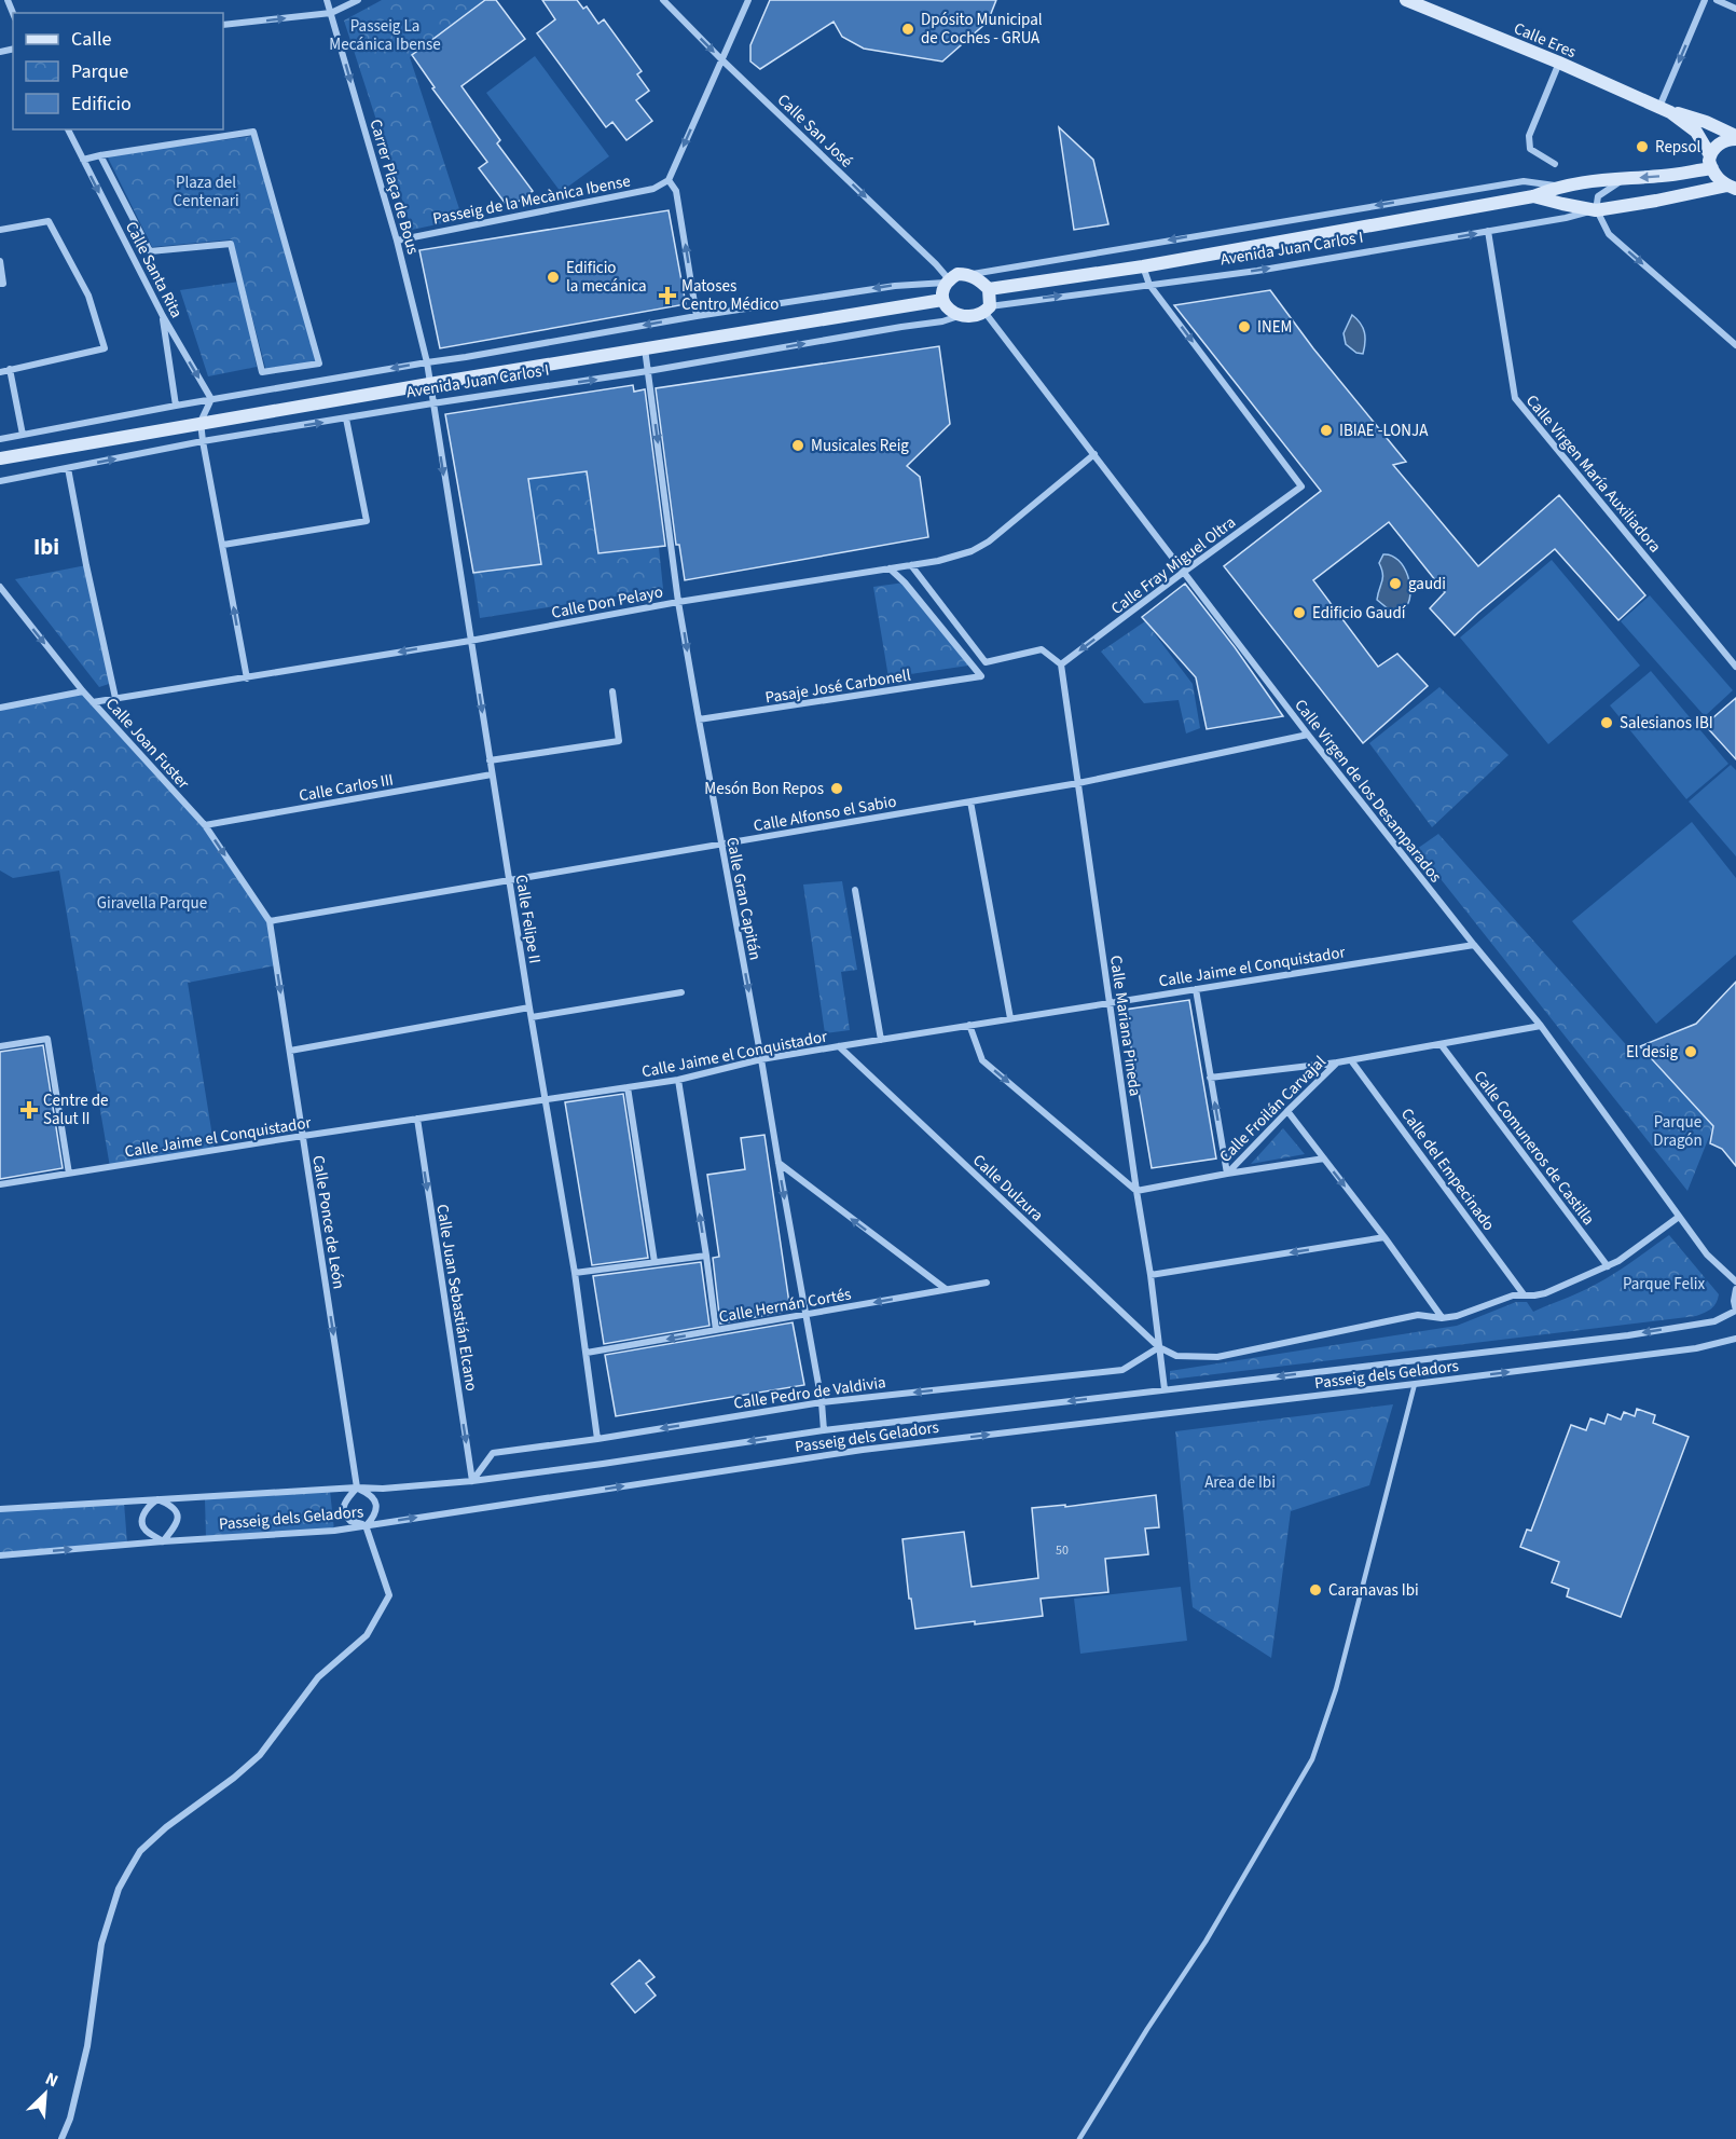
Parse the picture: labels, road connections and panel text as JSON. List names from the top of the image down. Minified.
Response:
{"streets":{"main road":["Calle Eres","Avenida Juan Carlos I"],"street":["Calle San José","Carrer Plaça de Bous","Passeig de la Mecànica Ibense","Calle Santa Rita","Calle Virgen María Auxiliadora","Calle Fray Miguel Oltra","Calle Don Pelayo","Pasaje José Carbonell","Calle Joan Fuster","Calle Carlos III","Calle Virgen de los Desamparados","Calle Alfonso el Sabio","Calle Gran Capitán","Calle Felipe II","Calle Jaime el Conquistador","Calle Mariana Pineda","Calle Froilán Carvajal","Calle Comuneros de Castilla","Calle del Empecinado","Calle Dulzura","Calle Ponce de León","Calle Juan Sebastián Elcano","Calle Hernán Cortés","Passeig dels Geladors","Calle Pedro de Valdivia"]},"crossings":[["Calle Eres","Avenida Juan Carlos I"],["Calle San José","Avenida Juan Carlos I"],["Calle San José","Calle Virgen de los Desamparados"],["Carrer Plaça de Bous","Passeig de la Mecànica Ibense"],["Carrer Plaça de Bous","Avenida Juan Carlos I"],["Carrer Plaça de Bous","Calle Felipe II"],["Avenida Juan Carlos I","Calle Santa Rita"],["Avenida Juan Carlos I","Calle Virgen María Auxiliadora"],["Avenida Juan Carlos I","Calle Fray Miguel Oltra"],["Avenida Juan Carlos I","Calle Virgen de los Desamparados"],["Avenida Juan Carlos I","Calle Gran Capitán"],["Avenida Juan Carlos I","Calle Felipe II"],["Calle Fray Miguel Oltra","Calle Virgen de los Desamparados"],["Calle Fray Miguel Oltra","Calle Mariana Pineda"],["Calle Don Pelayo","Pasaje José Carbonell"],["Calle Don Pelayo","Calle Joan Fuster"],["Calle Don Pelayo","Calle Virgen de los Desamparados"],["Calle Don Pelayo","Calle Gran Capitán"],["Calle Don Pelayo","Calle Felipe II"],["Pasaje José Carbonell","Calle Gran Capitán"],["Calle Joan Fuster","Calle Carlos III"],["Calle Joan Fuster","Calle Alfonso el Sabio"],["Calle Joan Fuster","Calle Ponce de León"],["Calle Carlos III","Calle Felipe II"],["Calle Virgen de los Desamparados","Calle Alfonso el Sabio"],["Calle Virgen de los Desamparados","Calle Jaime el Conquistador"],["Calle Virgen de los Desamparados","Calle Froilán Carvajal"],["Calle Alfonso el Sabio","Calle Gran Capitán"],["Calle Alfonso el Sabio","Calle Felipe II"],["Calle Alfonso el Sabio","Calle Mariana Pineda"],["Calle Alfonso el Sabio","Calle Ponce de León"],["Calle Gran Capitán","Calle Jaime el Conquistador"],["Calle Gran Capitán","Calle Hernán Cortés"],["Calle Gran Capitán","Calle Pedro de Valdivia"],["Calle Felipe II","Calle Jaime el Conquistador"],["Calle Felipe II","Calle Hernán Cortés"],["Calle Felipe II","Calle Pedro de Valdivia"],["Calle Jaime el Conquistador","Calle Mariana Pineda"],["Calle Jaime el Conquistador","Calle Dulzura"],["Calle Jaime el Conquistador","Calle Ponce de León"],["Calle Jaime el Conquistador","Calle Juan Sebastián Elcano"],["Calle Mariana Pineda","Calle Froilán Carvajal"],["Calle Mariana Pineda","Calle Dulzura"],["Calle Mariana Pineda","Calle Pedro de Valdivia"],["Calle Froilán Carvajal","Calle Comuneros de Castilla"],["Calle Froilán Carvajal","Calle del Empecinado"],["Calle Dulzura","Calle Pedro de Valdivia"],["Calle Ponce de León","Passeig dels Geladors"],["Calle Juan Sebastián Elcano","Calle Pedro de Valdivia"]],"one_way":["Calle San José","Carrer Plaça de Bous","Calle Joan Fuster","Calle Gran Capitán","Calle Ponce de León","Calle Juan Sebastián Elcano","Calle Hernán Cortés"],"districts":["Ibi"],"parks":["Passeig La Mecánica Ibense","Plaza del Centenari","Giravella Parque","Parque Dragón","Parque Felix","Area de Ibi"],"places":{"other":["Dpósito Municipal de Coches - GRUA","Repsol","Edificio la mecánica","INEM","IBIAE -LONJA","Musicales Reig","gaudi","Edificio Gaudí","Salesianos IBI","Mesón Bon Repos","El desig","Caranavas Ibi"],"health":["Matoses Centro Médico","Centre de Salut II"]},"house_numbers":["50"],"legend":["Calle","Parque","Edificio"],"north":"top right"}
